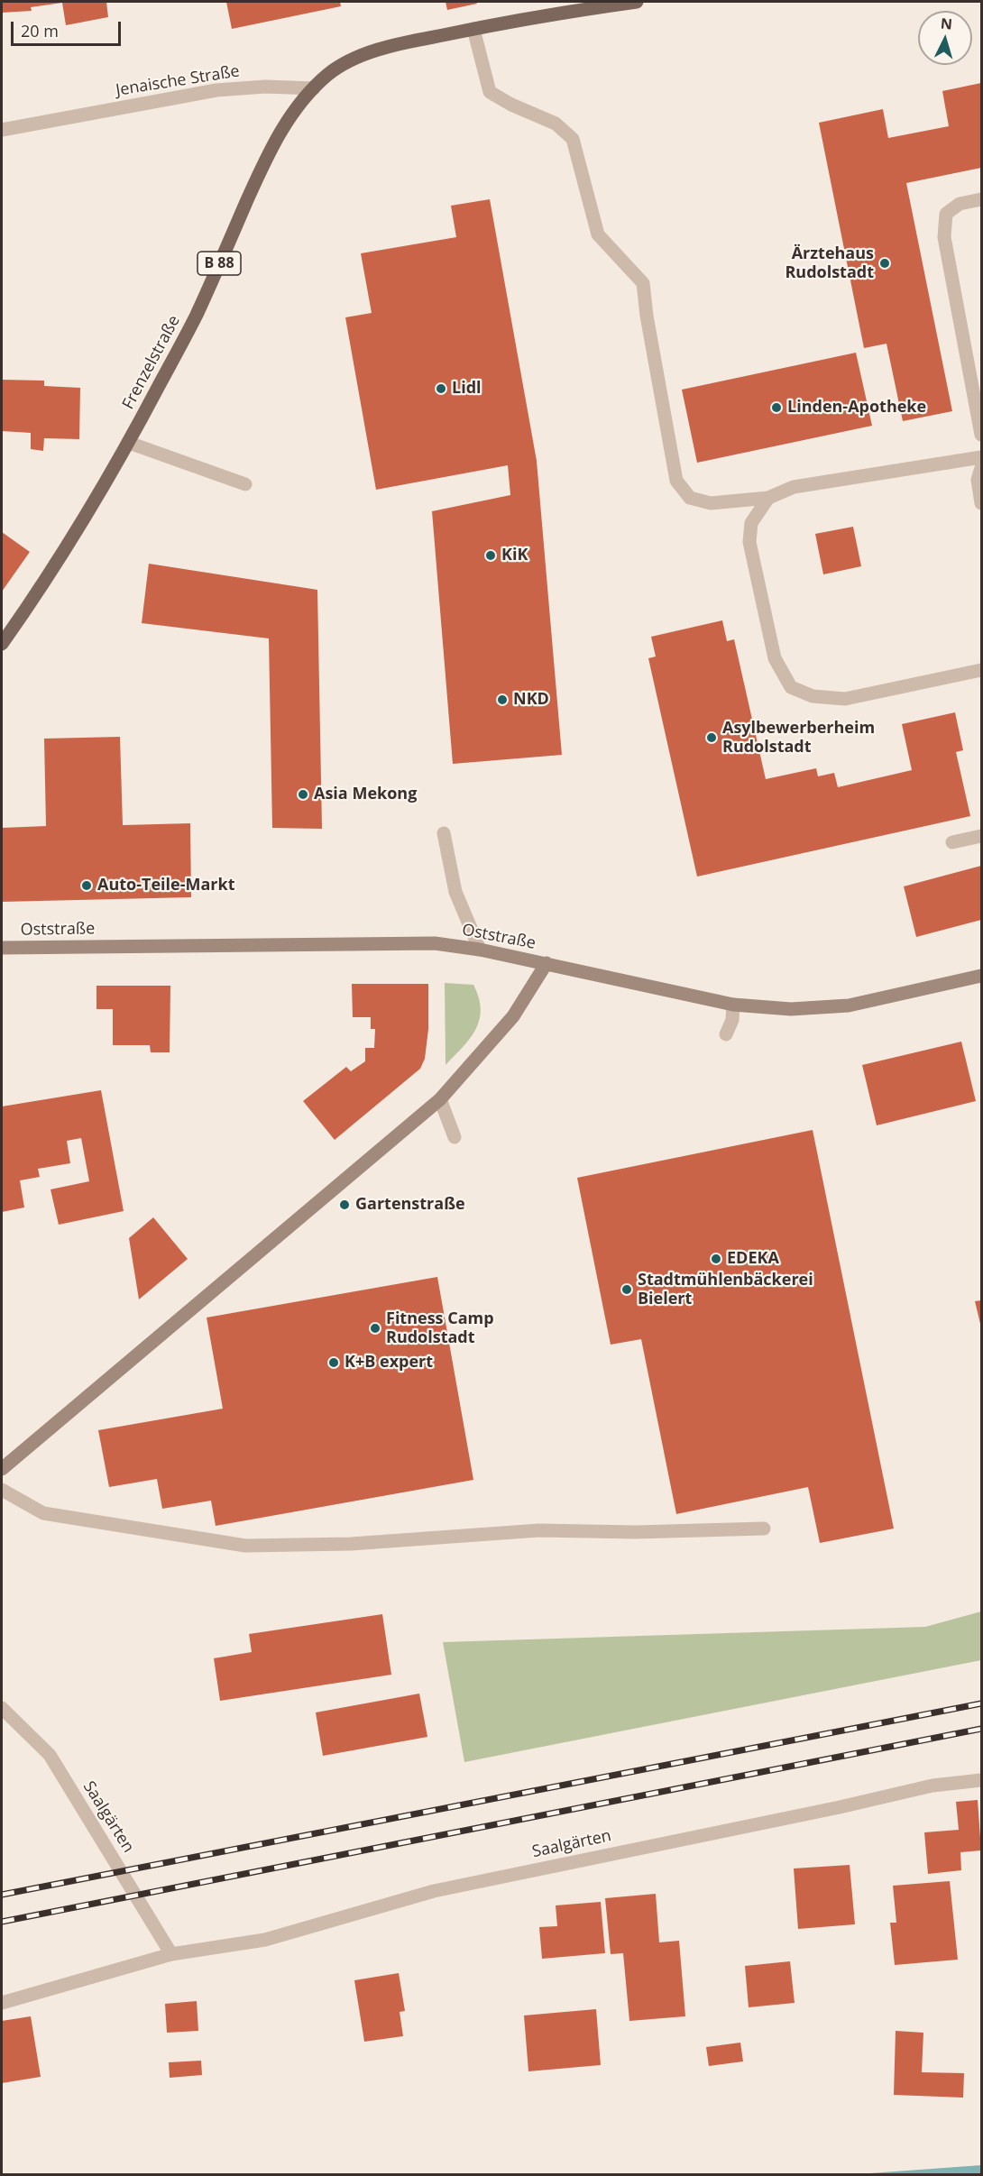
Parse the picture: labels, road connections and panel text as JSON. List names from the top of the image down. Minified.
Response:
{"streets":{"main road":["B 88","Frenzelstraße","Oststraße"],"street":["Jenaische Straße","Saalgärten"]},"crossings":[["Jenaische Straße","B 88"],["Jenaische Straße","Frenzelstraße"],["B 88","Frenzelstraße"]],"places":["Ärztehaus Rudolstadt","Lidl","Linden-Apotheke","KiK","NKD","Asylbewerberheim Rudolstadt","Asia Mekong","Auto-Teile-Markt","Gartenstraße","EDEKA","Stadtmühlenbäckerei Bielert","Fitness Camp Rudolstadt","K+B expert"],"scale_bar":"20 m","north":"top"}
